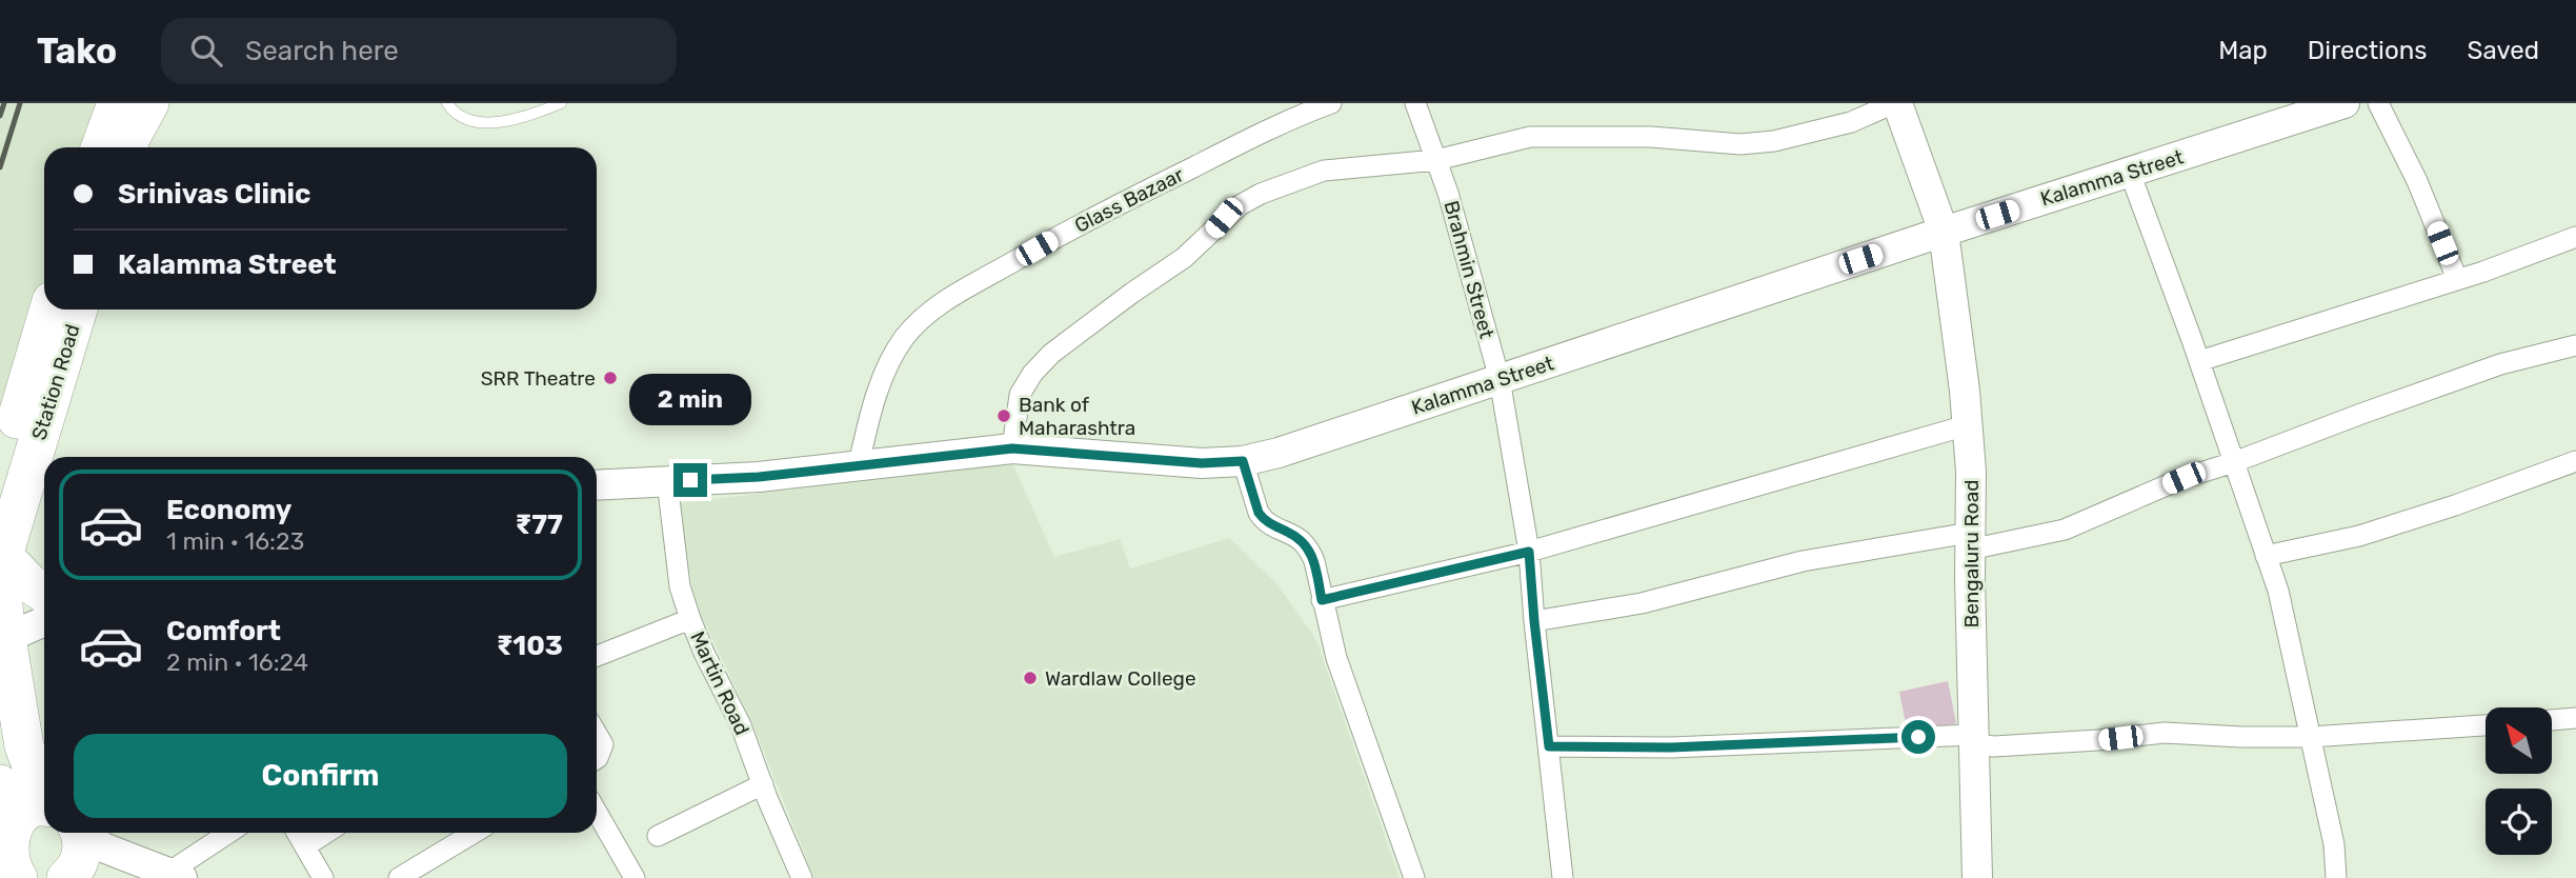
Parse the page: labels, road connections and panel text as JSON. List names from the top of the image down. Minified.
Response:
{"streets":{"highway":["Station Road"],"street":["Kalamma Street","Glass Bazaar","Brahmin Street","Bengaluru Road","Martin Road"]},"crossings":[["Kalamma Street","Glass Bazaar"],["Kalamma Street","Brahmin Street"],["Kalamma Street","Bengaluru Road"],["Kalamma Street","Martin Road"]],"places":["SRR Theatre","Bank of Maharashtra","Wardlaw College"],"north":"top left","page":{"header":"Tako","search":"Search here","nav":["Map","Directions","Saved"],"banner":["Srinivas Clinic","Kalamma Street"],"bubble":"2 min","list":[{"name":"Economy","note":"1 min · 16:23","value":"₹77"},{"name":"Comfort","note":"2 min · 16:24","value":"₹103"}],"buttons":"Confirm"}}
